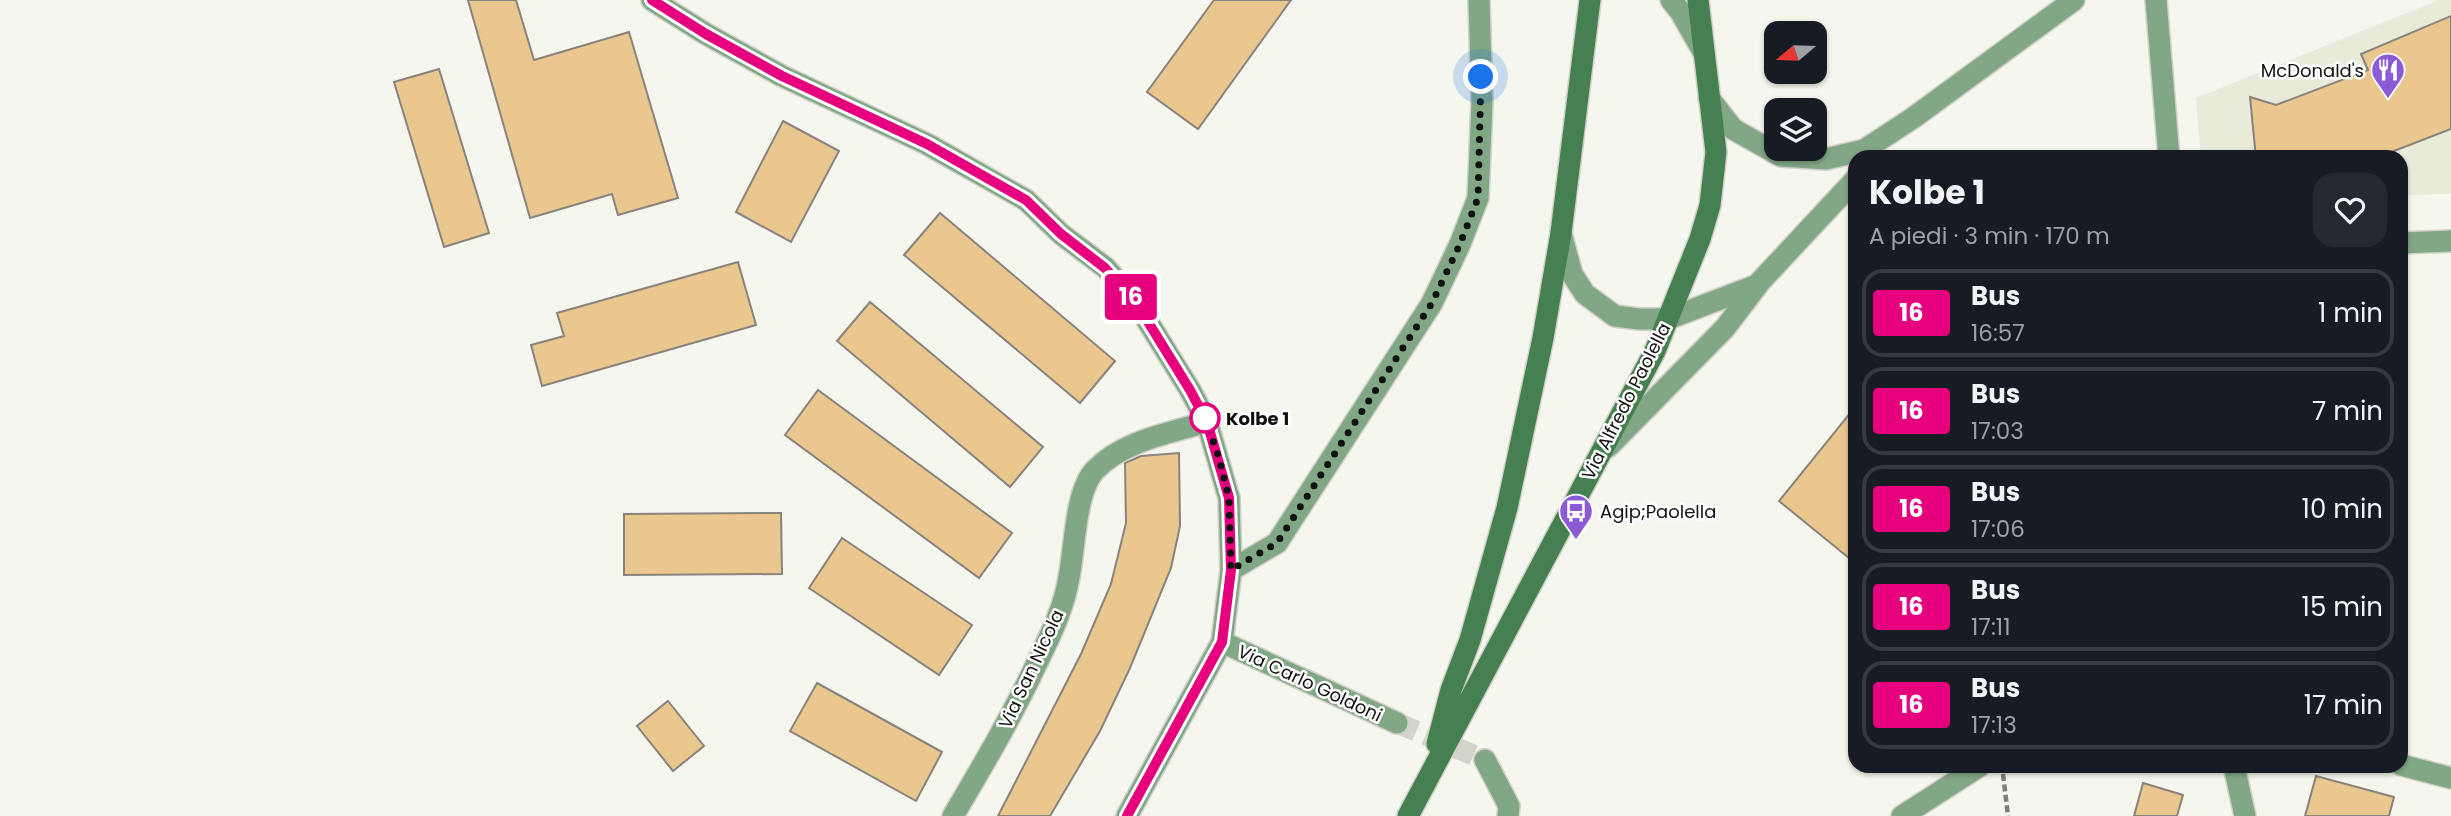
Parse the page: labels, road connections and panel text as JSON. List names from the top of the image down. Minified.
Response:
{"streets":{"main road":["Via Alfredo Paolella"],"street":["Via San Nicola","Via Carlo Goldoni"]},"places":{"restaurant":["McDonald's"],"other":["Kolbe 1"],"bus stop":["Agip;Paolella"]},"lines":["bus line 16"],"north":"left","page":{"on_map":"16","heading":["Kolbe 1","A piedi · 3 min · 170 m"],"list":[{"mark":"16","name":"Bus","note":"16:57","value":"1 min"},{"mark":"16","name":"Bus","note":"17:03","value":"7 min"},{"mark":"16","name":"Bus","note":"17:06","value":"10 min"},{"mark":"16","name":"Bus","note":"17:11","value":"15 min"},{"mark":"16","name":"Bus","note":"17:13","value":"17 min"}]}}
